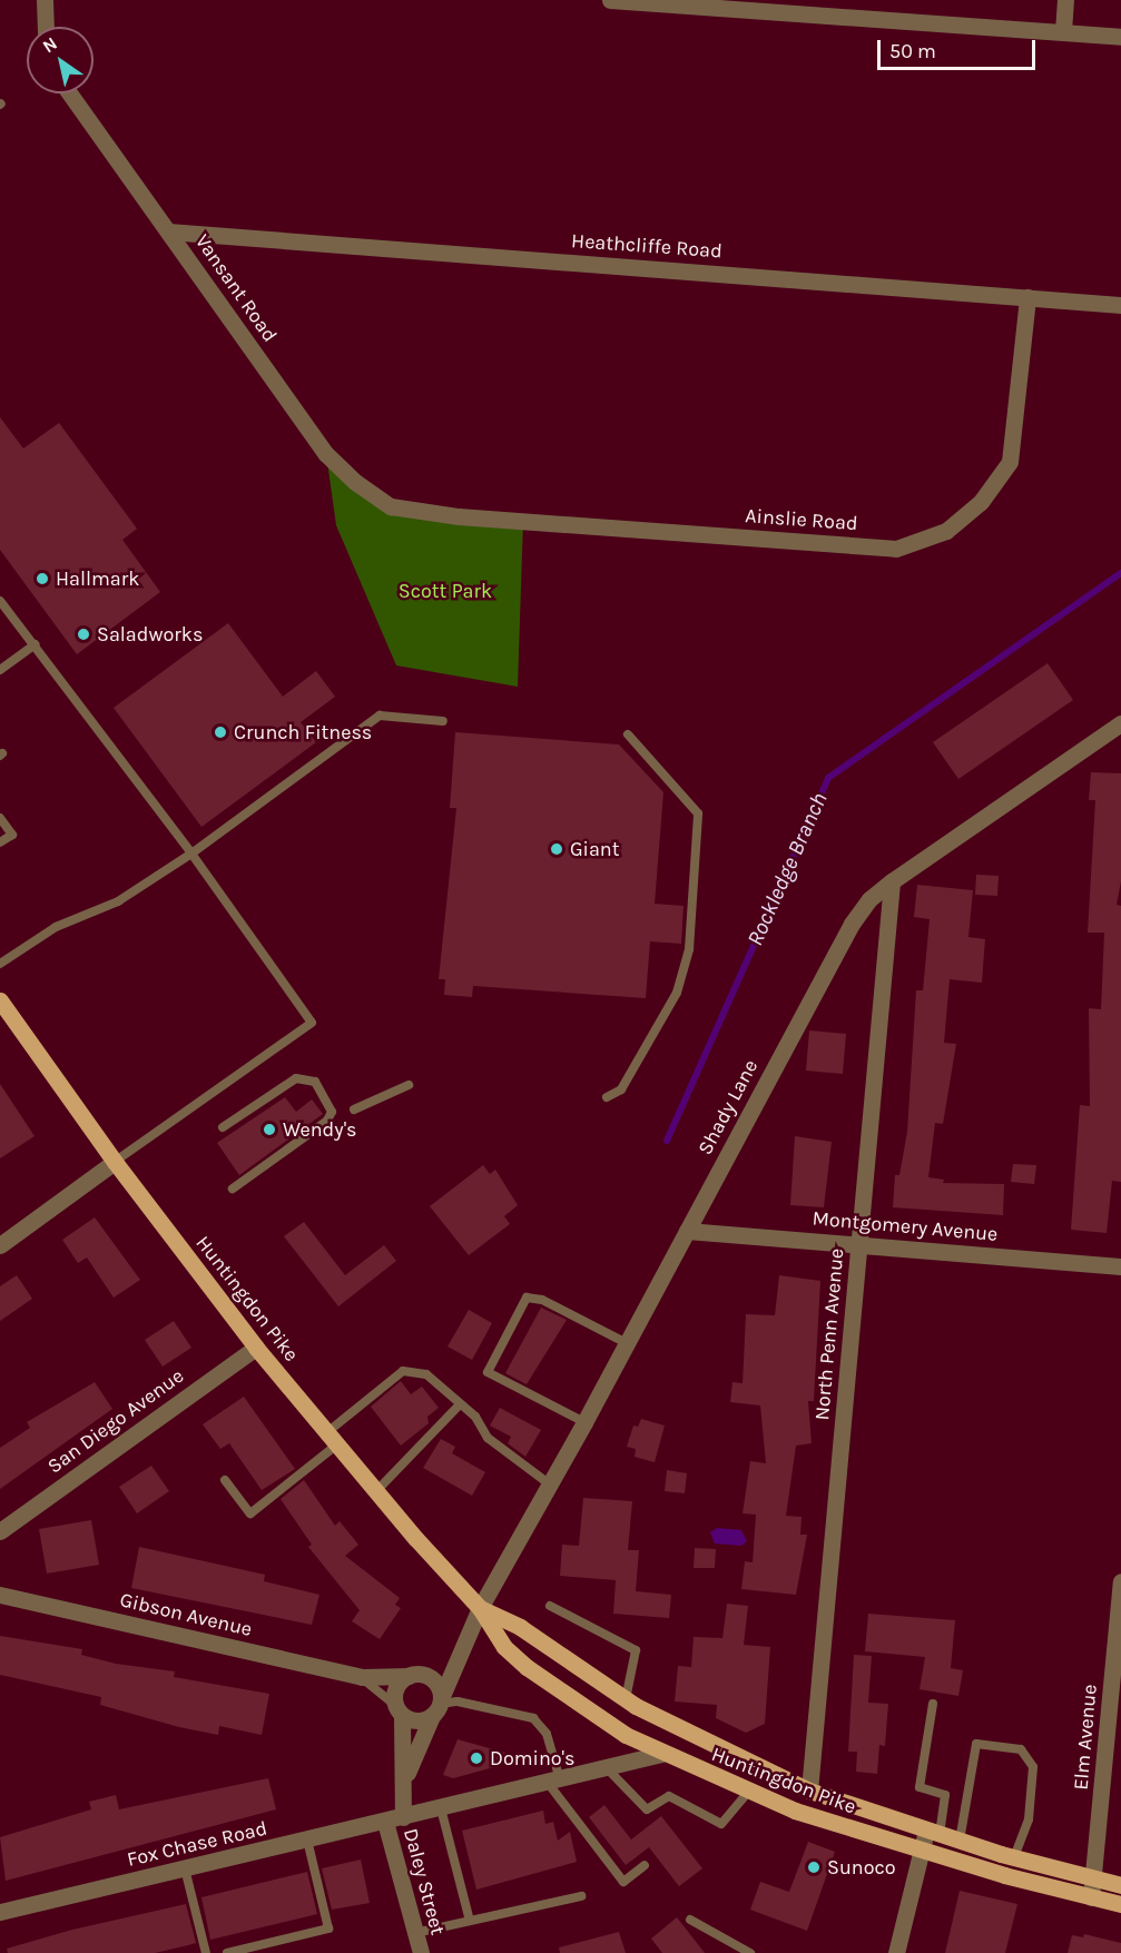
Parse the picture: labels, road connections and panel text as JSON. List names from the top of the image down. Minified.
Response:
{"streets":{"main road":["Huntingdon Pike"],"street":["Heathcliffe Road","Vansant Road","Ainslie Road","Shady Lane","Montgomery Avenue","North Penn Avenue","San Diego Avenue","Gibson Avenue","Elm Avenue","Fox Chase Road","Daley Street"]},"crossings":[["Heathcliffe Road","Vansant Road"],["Heathcliffe Road","Ainslie Road"],["Vansant Road","Ainslie Road"],["Shady Lane","Montgomery Avenue"],["Shady Lane","Huntingdon Pike"],["Shady Lane","North Penn Avenue"],["Montgomery Avenue","North Penn Avenue"],["Huntingdon Pike","North Penn Avenue"],["Huntingdon Pike","San Diego Avenue"],["Huntingdon Pike","Elm Avenue"],["Huntingdon Pike","Fox Chase Road"],["Fox Chase Road","Daley Street"]],"water":["Rockledge Branch"],"parks":["Scott Park"],"places":["Hallmark","Saladworks","Crunch Fitness","Giant","Wendy's","Domino's","Sunoco"],"scale_bar":"50 m","north":"top left"}
